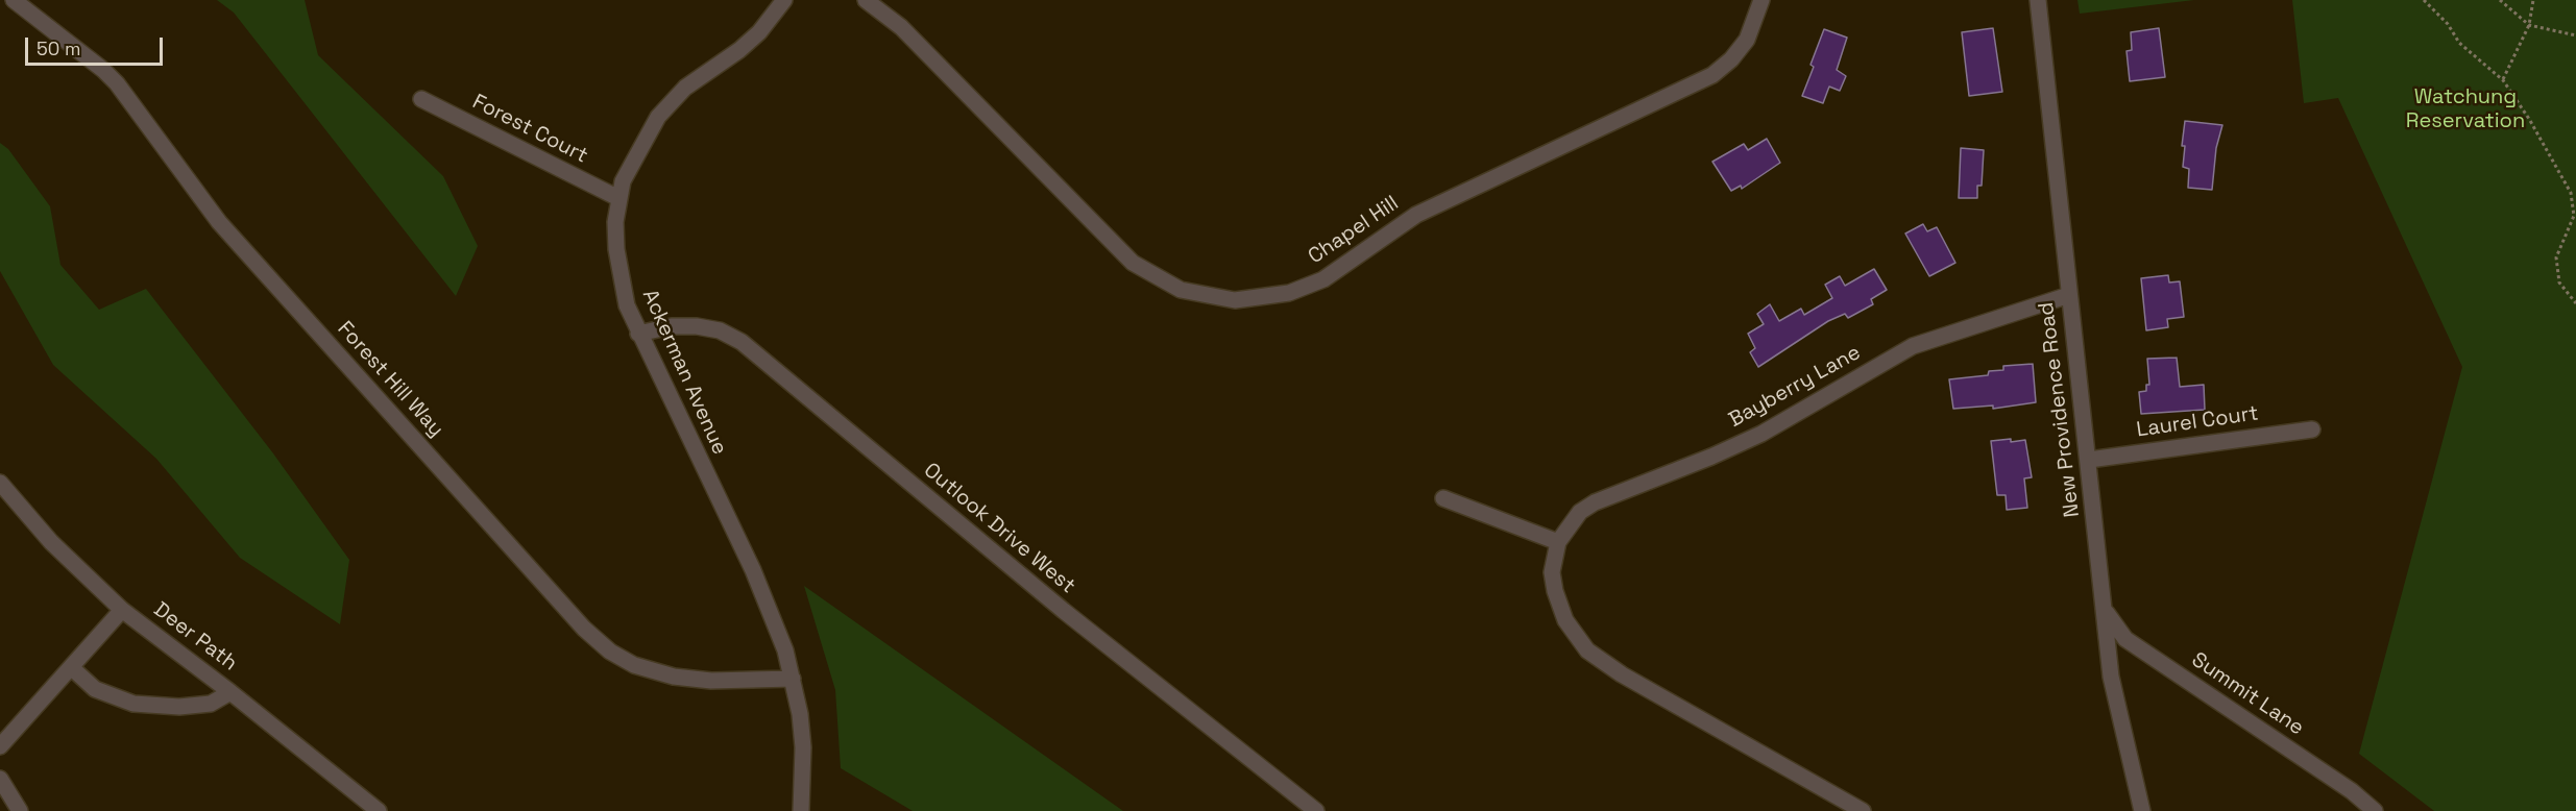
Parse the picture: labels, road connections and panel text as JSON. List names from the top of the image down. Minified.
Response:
{"streets":{"street":["Forest Court","Chapel Hill","Ackerman Avenue","Forest Hill Way","Bayberry Lane","New Providence Road","Laurel Court","Outlook Drive West","Deer Path","Summit Lane"]},"crossings":[["Forest Court","Ackerman Avenue"],["Ackerman Avenue","Forest Hill Way"],["Ackerman Avenue","Outlook Drive West"],["Bayberry Lane","New Providence Road"],["New Providence Road","Laurel Court"],["New Providence Road","Summit Lane"]],"parks":["Watchung Reservation"],"scale_bar":"50 m"}
